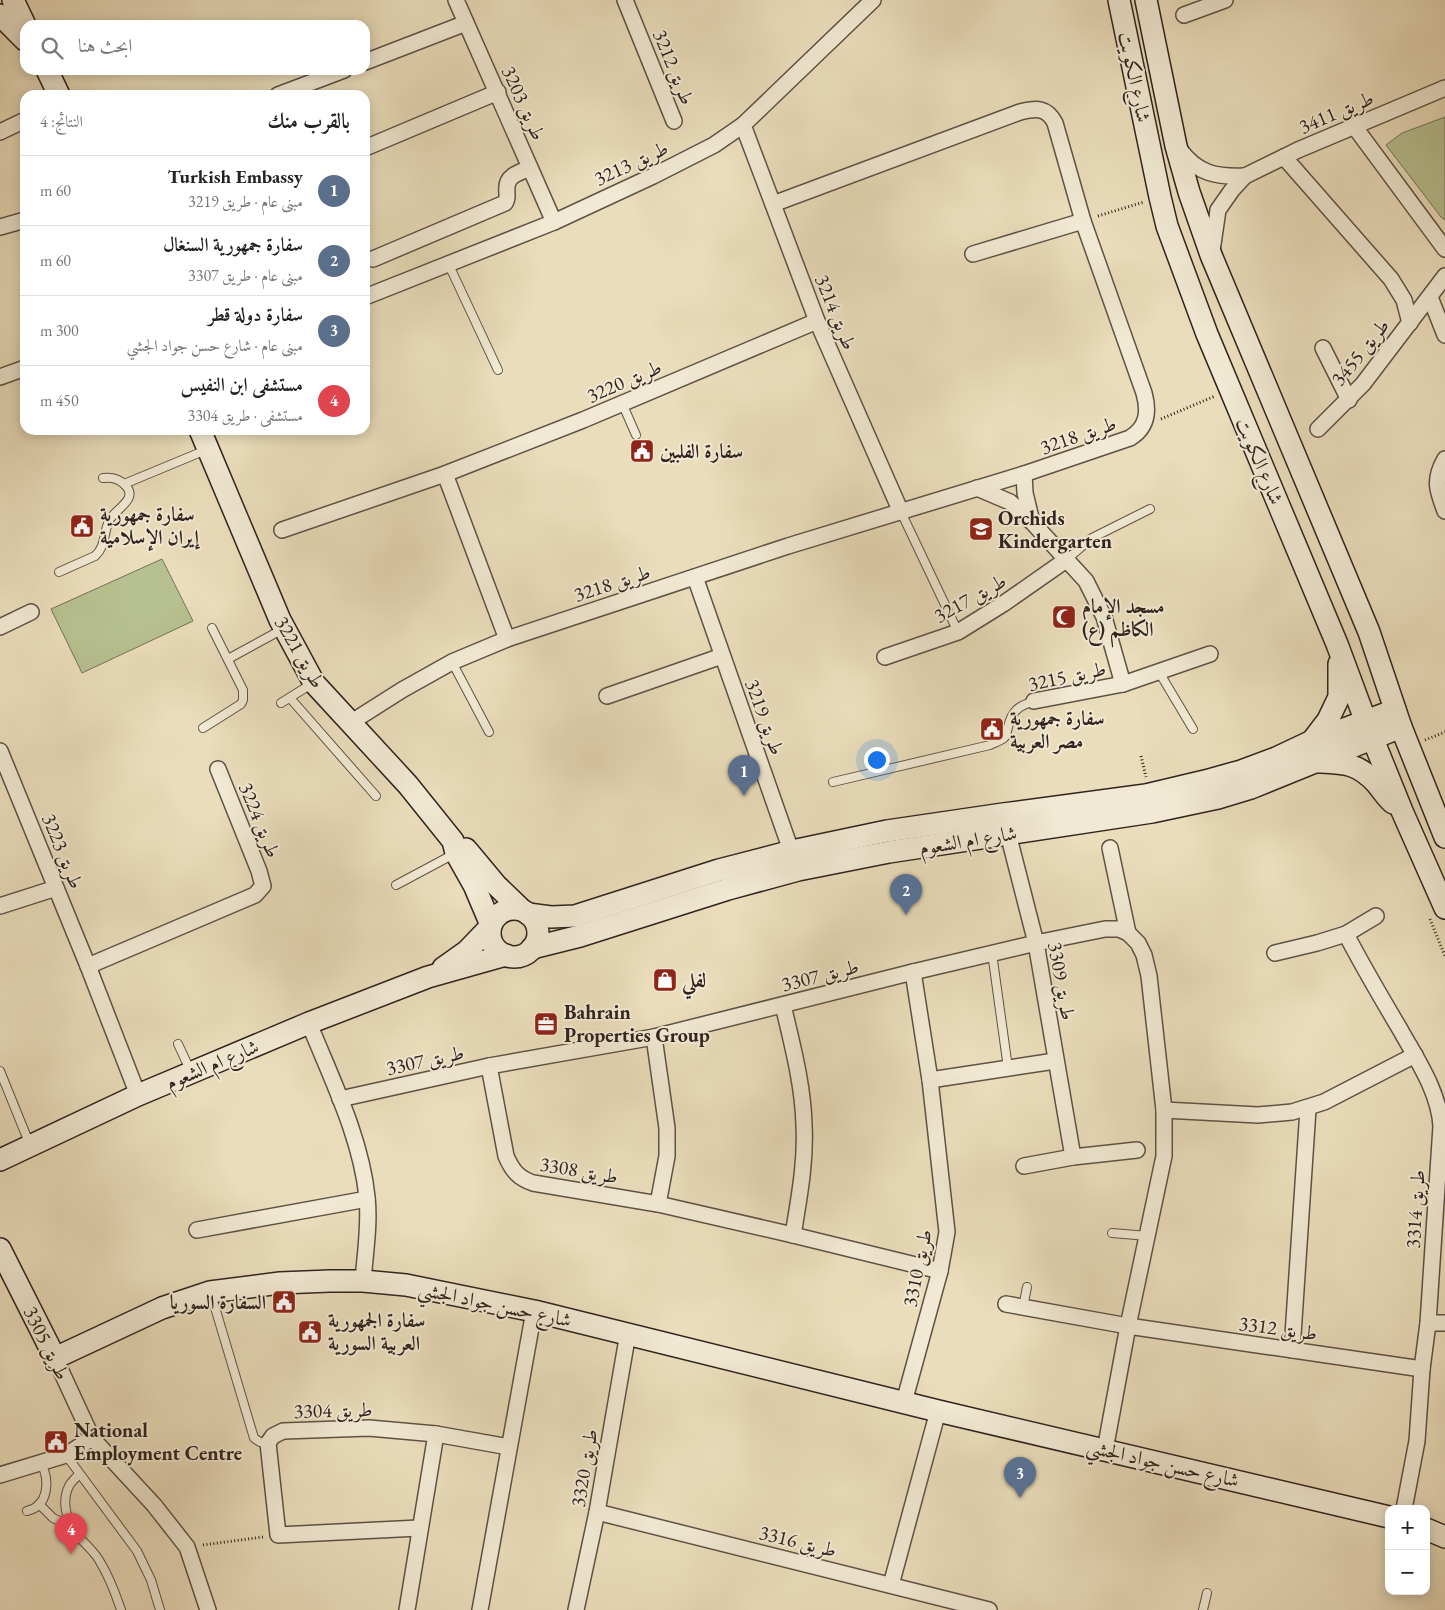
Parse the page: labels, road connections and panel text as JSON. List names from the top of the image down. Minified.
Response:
{"streets":{"street":["طريق 3212","شارع الكويت","طريق 3203","طريق 3411","طريق 3213","طريق 3214","طريق 3455","طريق 3220","طريق 3218","طريق 3217","طريق 3221","طريق 3215","طريق 3219","طريق 3224","شارع ام الشعوم","طريق 3223","طريق 3307","طريق 3309","طريق 3308","طريق 3314","طريق 3310","شارع حسن جواد الجشي","طريق 3312","طريق 3305","طريق 3304","طريق 3320","طريق 3316"]},"crossings":[["شارع الكويت","طريق 3411"],["شارع الكويت","شارع ام الشعوم"],["طريق 3203","طريق 3213"],["طريق 3213","طريق 3214"],["طريق 3214","طريق 3220"],["طريق 3214","طريق 3218"],["طريق 3218","طريق 3221"],["طريق 3218","طريق 3219"],["طريق 3221","شارع ام الشعوم"],["طريق 3219","شارع ام الشعوم"],["طريق 3224","طريق 3223"],["شارع ام الشعوم","طريق 3223"],["شارع ام الشعوم","طريق 3309"],["طريق 3307","طريق 3309"],["طريق 3307","طريق 3308"],["طريق 3307","طريق 3310"],["طريق 3308","طريق 3310"],["طريق 3314","طريق 3312"],["طريق 3310","شارع حسن جواد الجشي"],["شارع حسن جواد الجشي","طريق 3305"],["شارع حسن جواد الجشي","طريق 3320"],["طريق 3320","طريق 3316"]],"places":{"public building":["سفارة الفلبين","سفارة جمهورية إيران الإسلامية","سفارة جمهورية مصر العربية","السفارة السوريا","سفارة الجمهورية العربية السورية","National Employment Centre"],"school or university":["Orchids Kindergarten"],"mosque":["مسجد الإمام الكاظم (ع)"],"shop":["لفلي"],"office":["Bahrain Properties Group"]},"page":{"search":"ابحث هنا","heading":["بالقرب منك","النتائج: 4"],"list":[{"mark":"1","name":"Turkish Embassy","note":"مبنى عام · طريق 3219","value":"60 m"},{"mark":"2","name":"سفارة جمهورية السنغال","note":"مبنى عام · طريق 3307","value":"60 m"},{"mark":"3","name":"سفارة دولة قطر","note":"مبنى عام · شارع حسن جواد الجشي","value":"300 m"},{"mark":"4","name":"مستشفى ابن النفيس","note":"مستشفى · طريق 3304","value":"450 m"}],"pins":["1","2","3","4"],"map_buttons":["+","−"]}}
